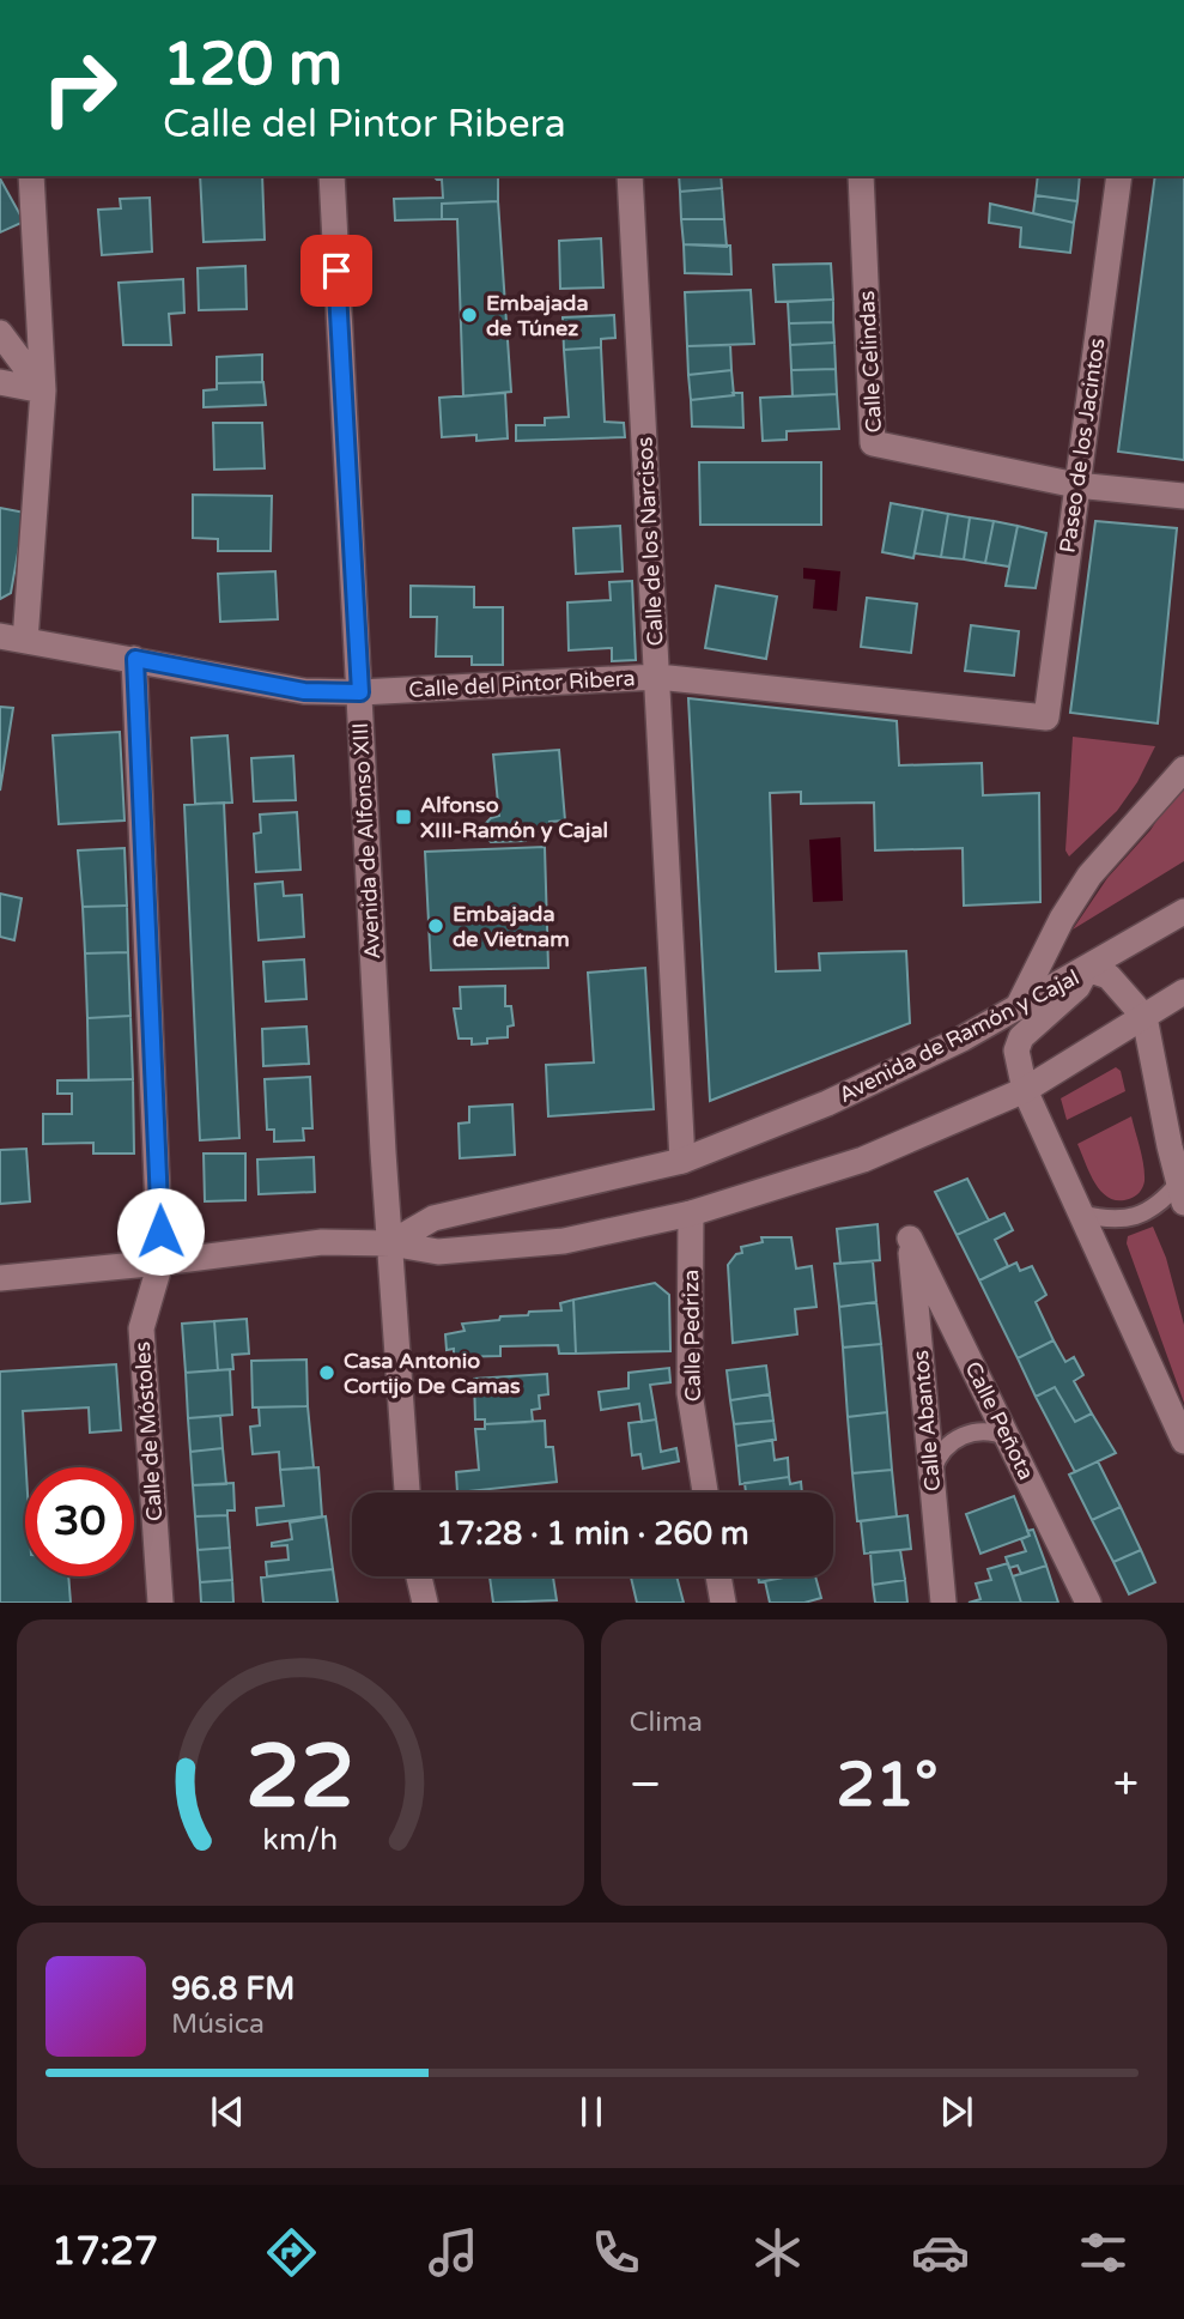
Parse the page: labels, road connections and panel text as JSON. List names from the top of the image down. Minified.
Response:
{"streets":{"street":["Calle Celindas","Paseo de los Jacintos","Calle de los Narcisos","Calle del Pintor Ribera","Avenida de Alfonso XIII","Avenida de Ramón y Cajal","Calle Pedriza","Calle Abantos","Calle Peñota","Calle de Móstoles"]},"crossings":[["Calle Celindas","Paseo de los Jacintos"],["Paseo de los Jacintos","Calle del Pintor Ribera"],["Calle de los Narcisos","Calle del Pintor Ribera"],["Calle de los Narcisos","Avenida de Ramón y Cajal"],["Calle del Pintor Ribera","Avenida de Alfonso XIII"],["Calle del Pintor Ribera","Calle de Móstoles"],["Avenida de Alfonso XIII","Avenida de Ramón y Cajal"],["Calle Abantos","Calle Peñota"]],"places":{"other":["Embajada de Túnez","Embajada de Vietnam","Casa Antonio Cortijo De Camas"],"transit":["Alfonso XIII-Ramón y Cajal"]},"page":{"turn":["120 m","Calle del Pintor Ribera"],"limit":"30","trip":"17:28 · 1 min · 260 m","tile":"Clima","heat":["−","21°","+"],"song":["96.8 FM","Música"],"tabs":"17:27","gauge":["22","km/h"]}}
